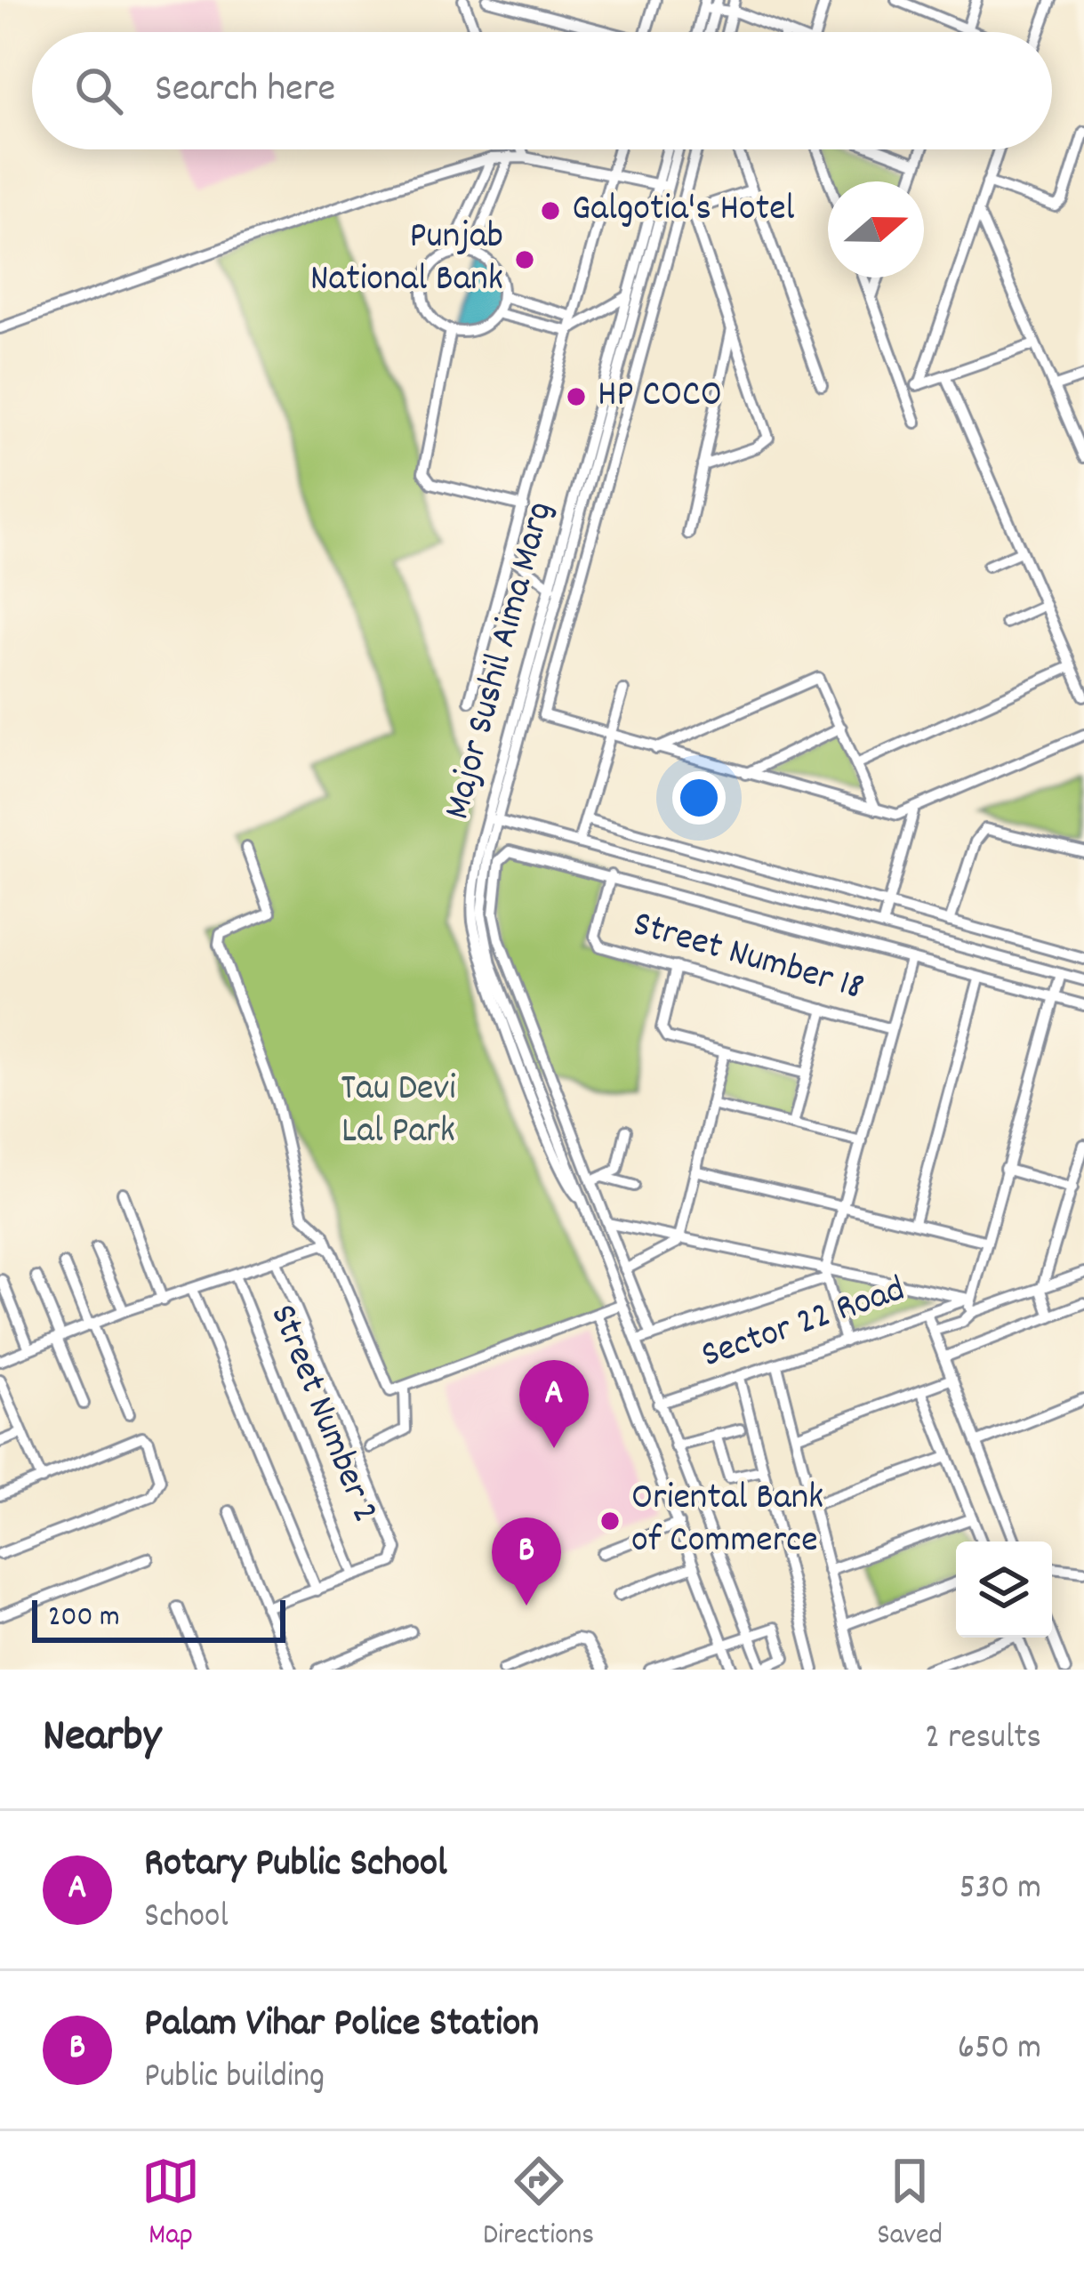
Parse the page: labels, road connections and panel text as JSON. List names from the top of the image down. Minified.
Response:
{"streets":{"street":["Major Sushil Aima Marg","Street Number 18","Sector 22 Road","Street Number 2"]},"crossings":[["Major Sushil Aima Marg","Sector 22 Road"]],"parks":["Tau Devi Lal Park"],"places":["Galgotia's Hotel","Punjab National Bank","HP COCO","Oriental Bank of Commerce"],"scale_bar":"200 m","north":"right","page":{"search":"Search here","pins":["A","B"],"scale":"200 m","heading":["Nearby","2 results"],"list":[{"mark":"A","name":"Rotary Public School","note":"School","value":"530 m"},{"mark":"B","name":"Palam Vihar Police Station","note":"Public building","value":"650 m"}],"nav":["Map","Directions","Saved"]}}
